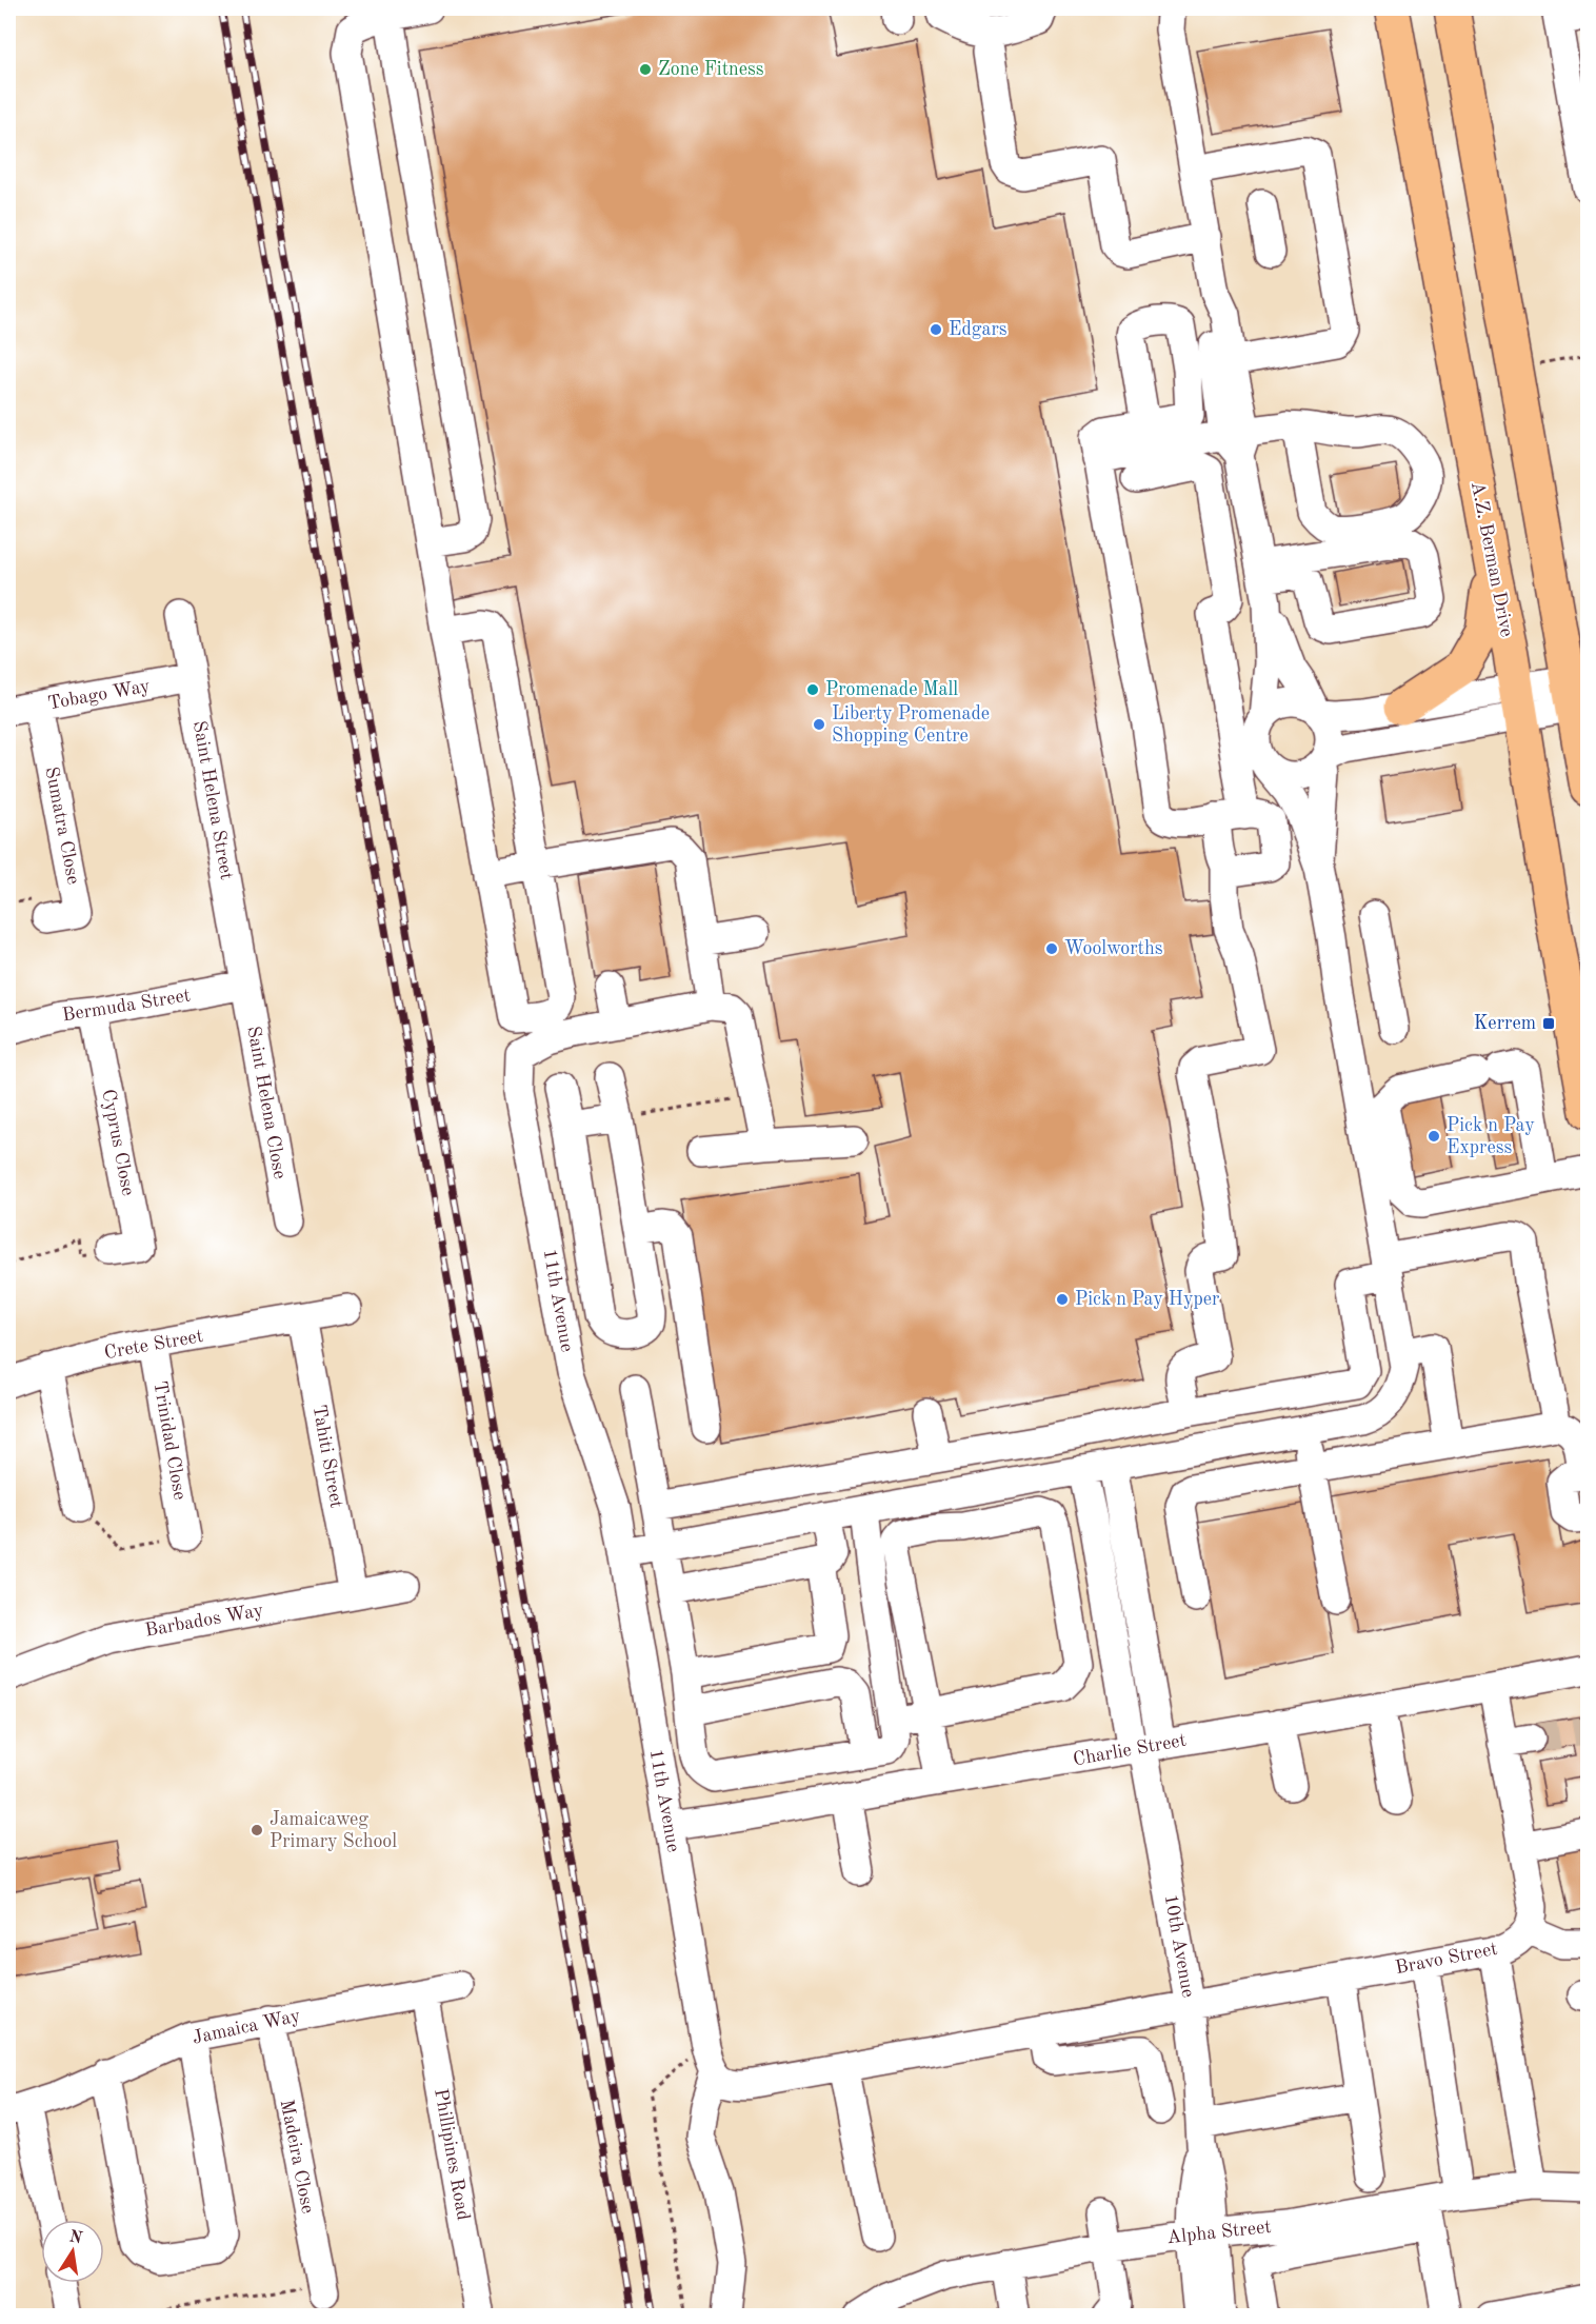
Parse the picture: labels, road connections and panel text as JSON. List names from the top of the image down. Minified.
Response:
{"streets":{"main road":["A.Z. Berman Drive"],"street":["Tobago Way","Saint Helena Street","Sumatra Close","Bermuda Street","Saint Helena Close","Cyprus Close","11th Avenue","Crete Street","Trinidad Close","Tahiti Street","Barbados Way","Charlie Street","10th Avenue","Bravo Street","Jamaica Way","Phillipines Road","Madeira Close","Alpha Street"]},"crossings":[["Tobago Way","Saint Helena Street"],["Tobago Way","Sumatra Close"],["Saint Helena Street","Bermuda Street"],["Saint Helena Street","Saint Helena Close"],["Bermuda Street","Saint Helena Close"],["Bermuda Street","Cyprus Close"],["11th Avenue","Charlie Street"],["Crete Street","Trinidad Close"],["Crete Street","Tahiti Street"],["Tahiti Street","Barbados Way"],["Charlie Street","10th Avenue"],["10th Avenue","Bravo Street"],["10th Avenue","Alpha Street"],["Jamaica Way","Phillipines Road"],["Jamaica Way","Madeira Close"]],"places":{"other":["Zone Fitness","Edgars","Promenade Mall","Liberty Promenade Shopping Centre","Woolworths","Pick n Pay Express","Pick n Pay Hyper","Jamaicaweg Primary School"],"transit":["Kerrem"]},"north":"top"}
